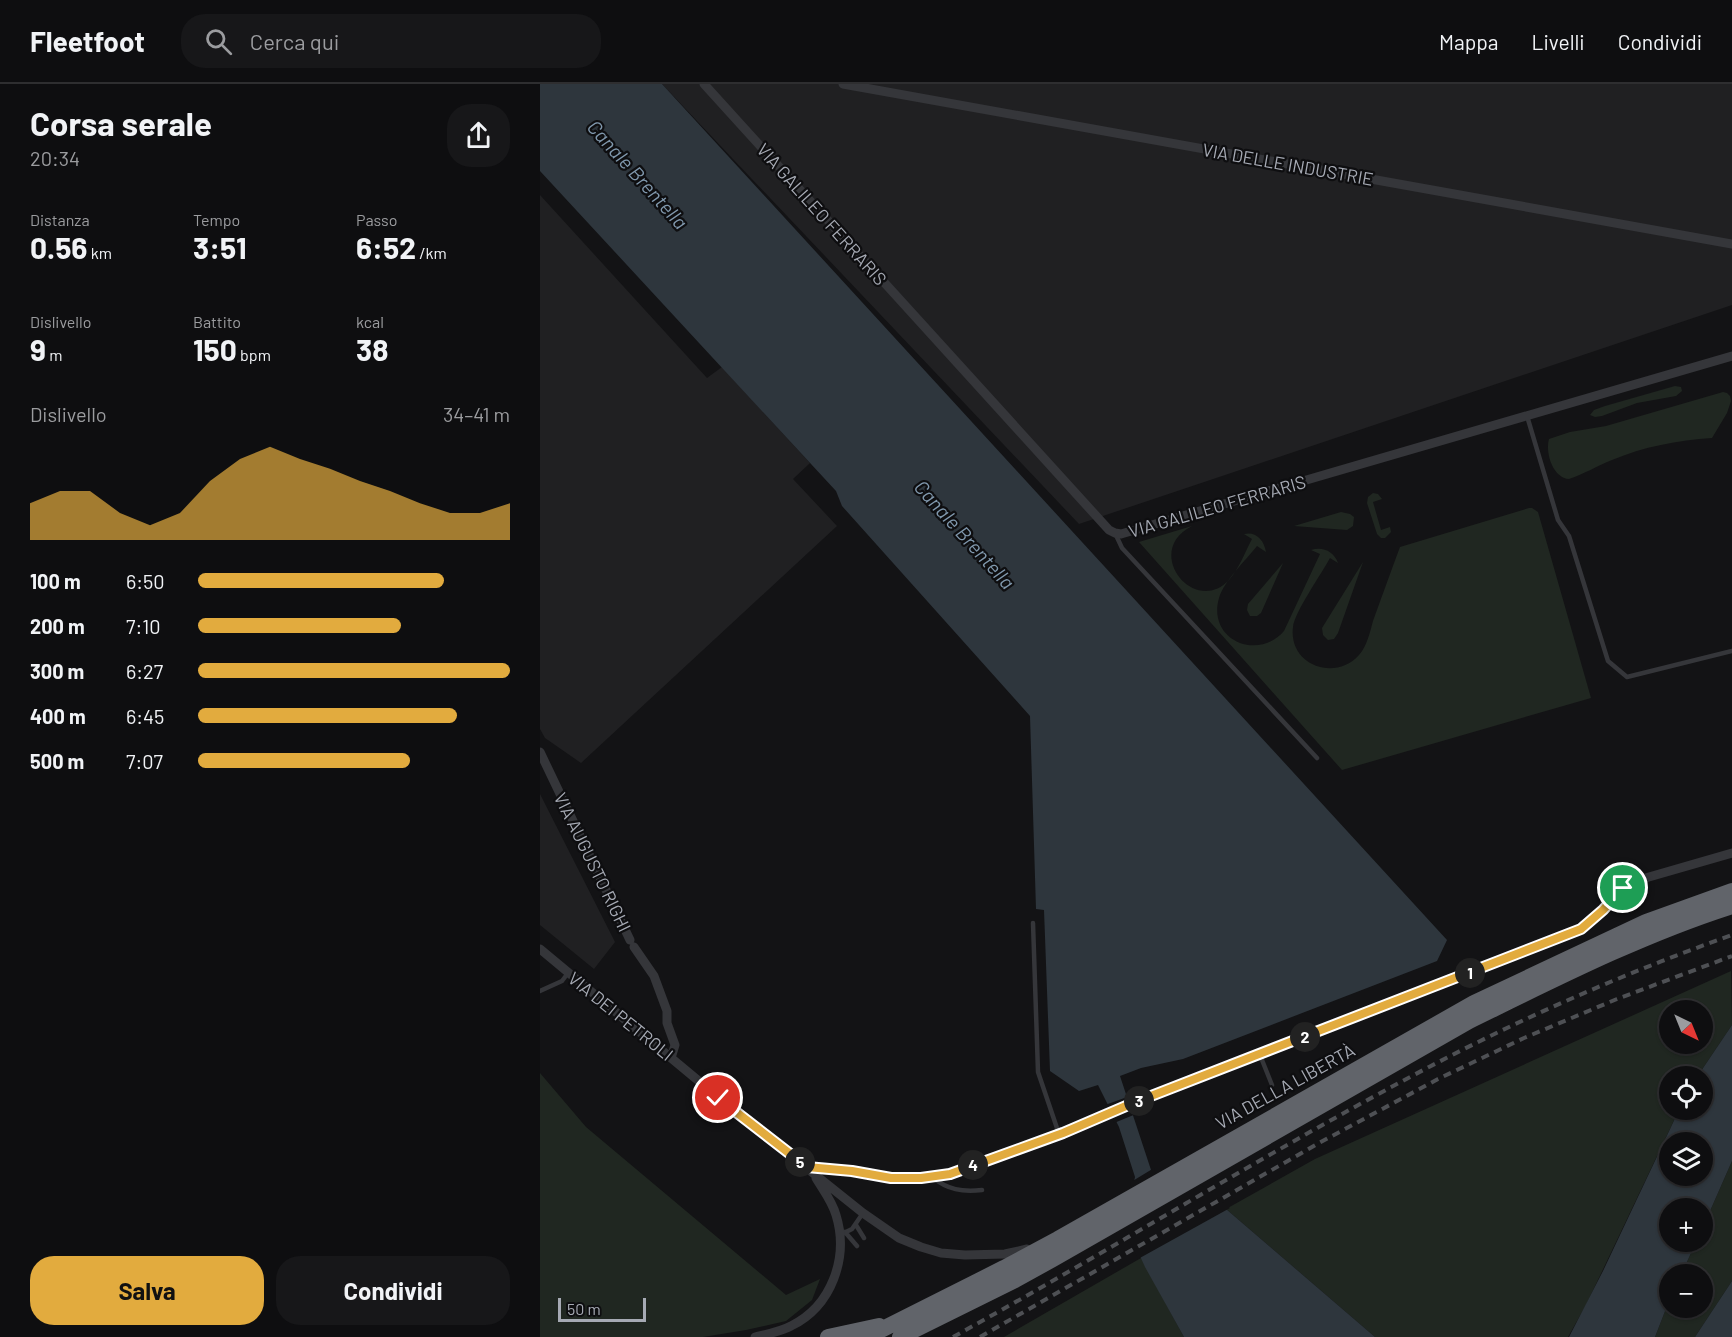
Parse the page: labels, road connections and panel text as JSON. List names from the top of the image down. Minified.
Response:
{"streets":{"highway":["VIA DELLA LIBERTÀ"],"street":["VIA DELLE INDUSTRIE","VIA GALILEO FERRARIS","VIA AUGUSTO RIGHI","VIA DEI PETROLI"]},"crossings":[["VIA AUGUSTO RIGHI","VIA DEI PETROLI"],["VIA DEI PETROLI","VIA DELLA LIBERTÀ"]],"water":["Canale Brentella"],"scale_bar":"50 m","north":"bottom right","page":{"header":"Fleetfoot","search":"Cerca qui","nav":["Mappa","Livelli","Condividi"],"heading":["Corsa serale","20:34"],"stats":[["Distanza","0.56 km"],["Tempo","3:51"],["Passo","6:52 /km"],["Dislivello","9 m"],["Battito","150 bpm"],["kcal","38"]],"chart":["Dislivello","34–41 m"],"list":[{"name":"100 m","note":"6:50"},{"name":"200 m","note":"7:10"},{"name":"300 m","note":"6:27"},{"name":"400 m","note":"6:45"},{"name":"500 m","note":"7:07"}],"pins":["1","2","3","5","4"],"map_buttons":["+","−"],"buttons":["Salva","Condividi"],"scale":"50 m"}}
